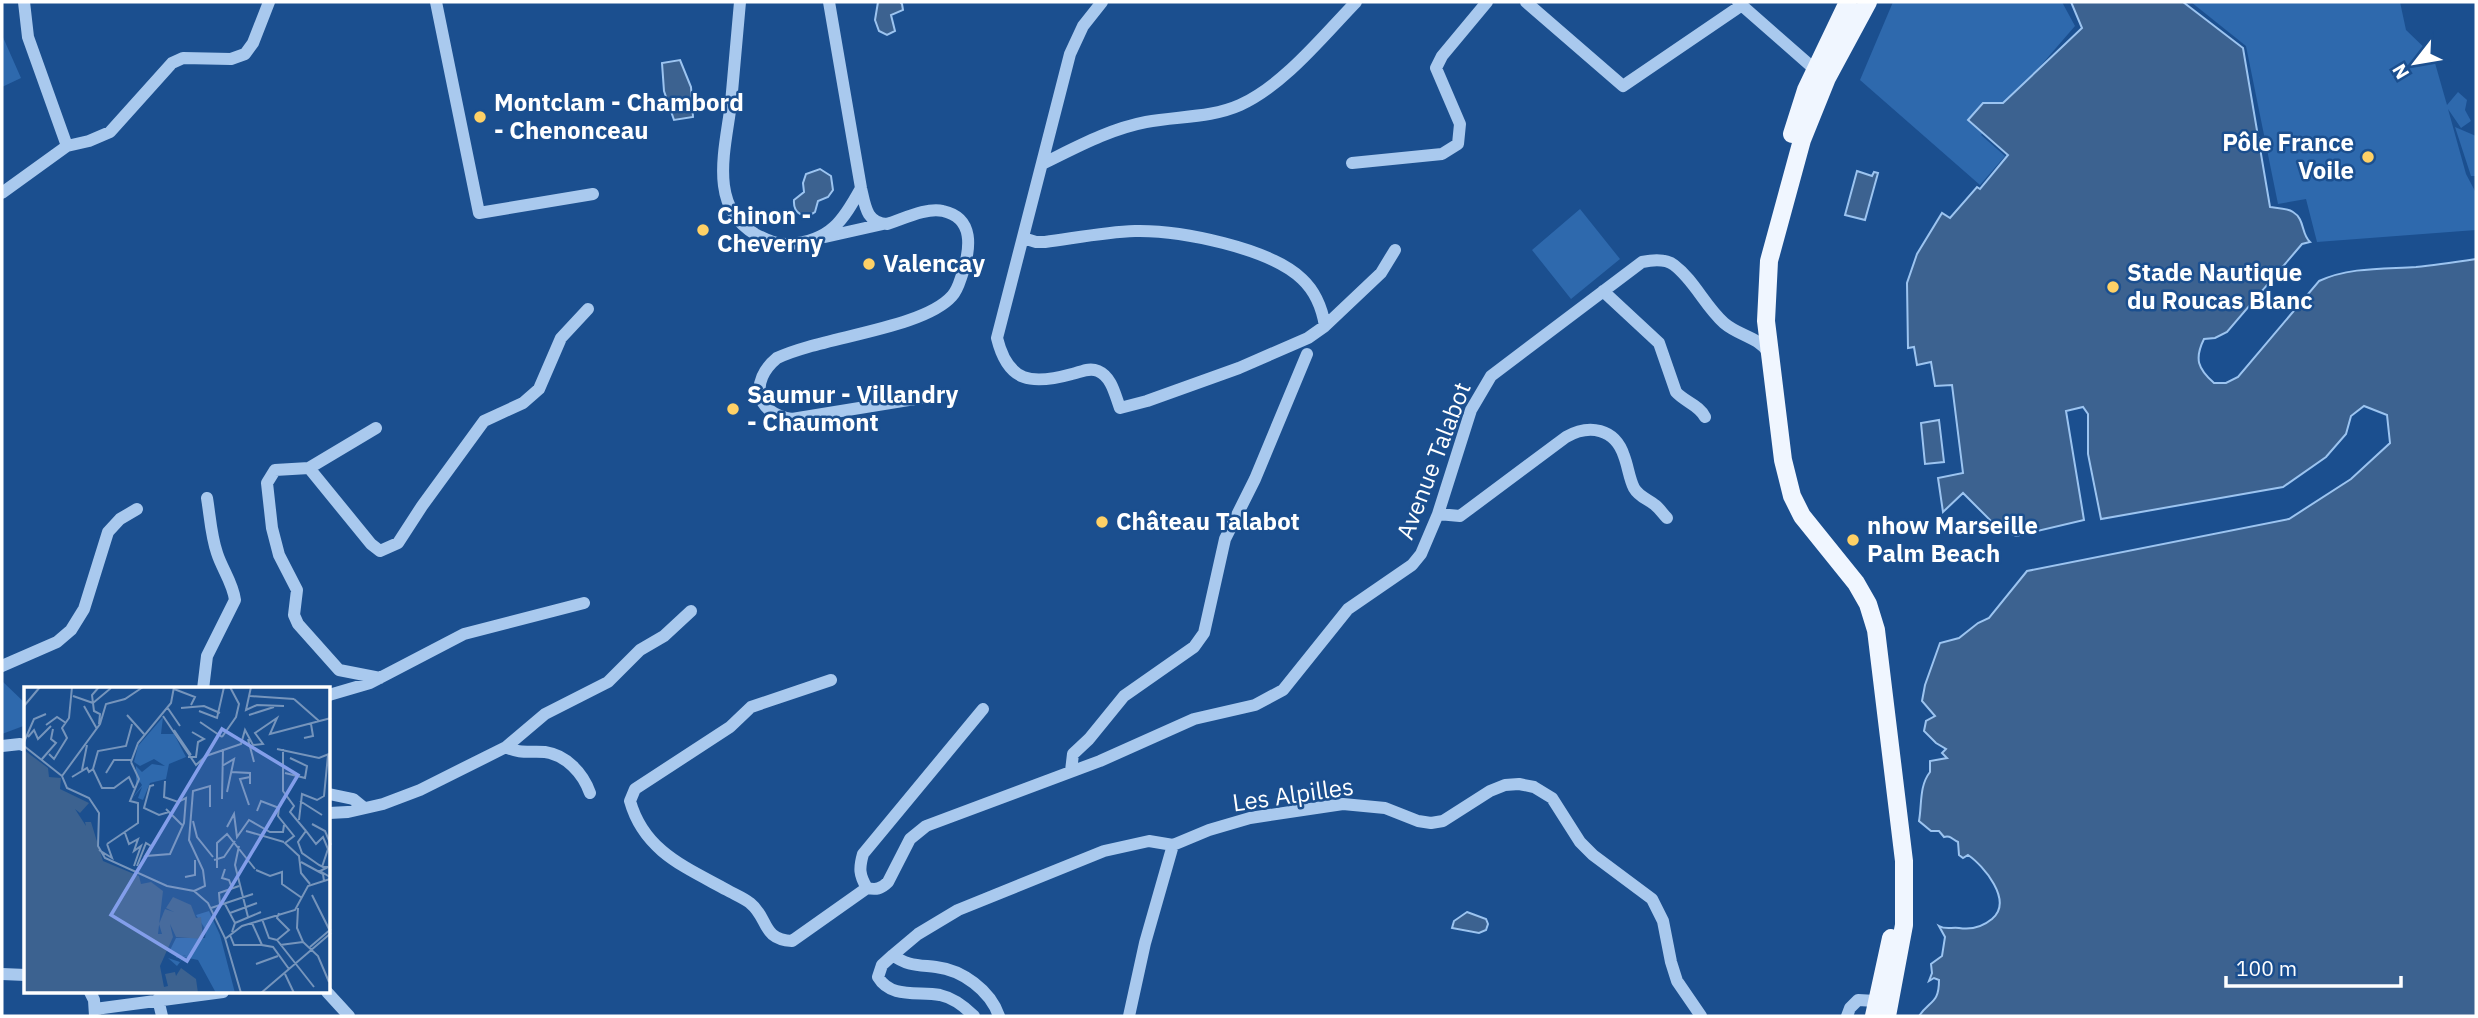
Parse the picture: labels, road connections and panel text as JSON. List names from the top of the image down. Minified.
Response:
{"streets":{"street":["Avenue Talabot","Les Alpilles"]},"places":["Montclam - Chambord - Chenonceau","Pôle France Voile","Chinon - Cheverny","Valencay","Stade Nautique du Roucas Blanc","Saumur - Villandry - Chaumont","Château Talabot","nhow Marseille Palm Beach"],"scale_bar":"100 m","north":"bottom left"}
